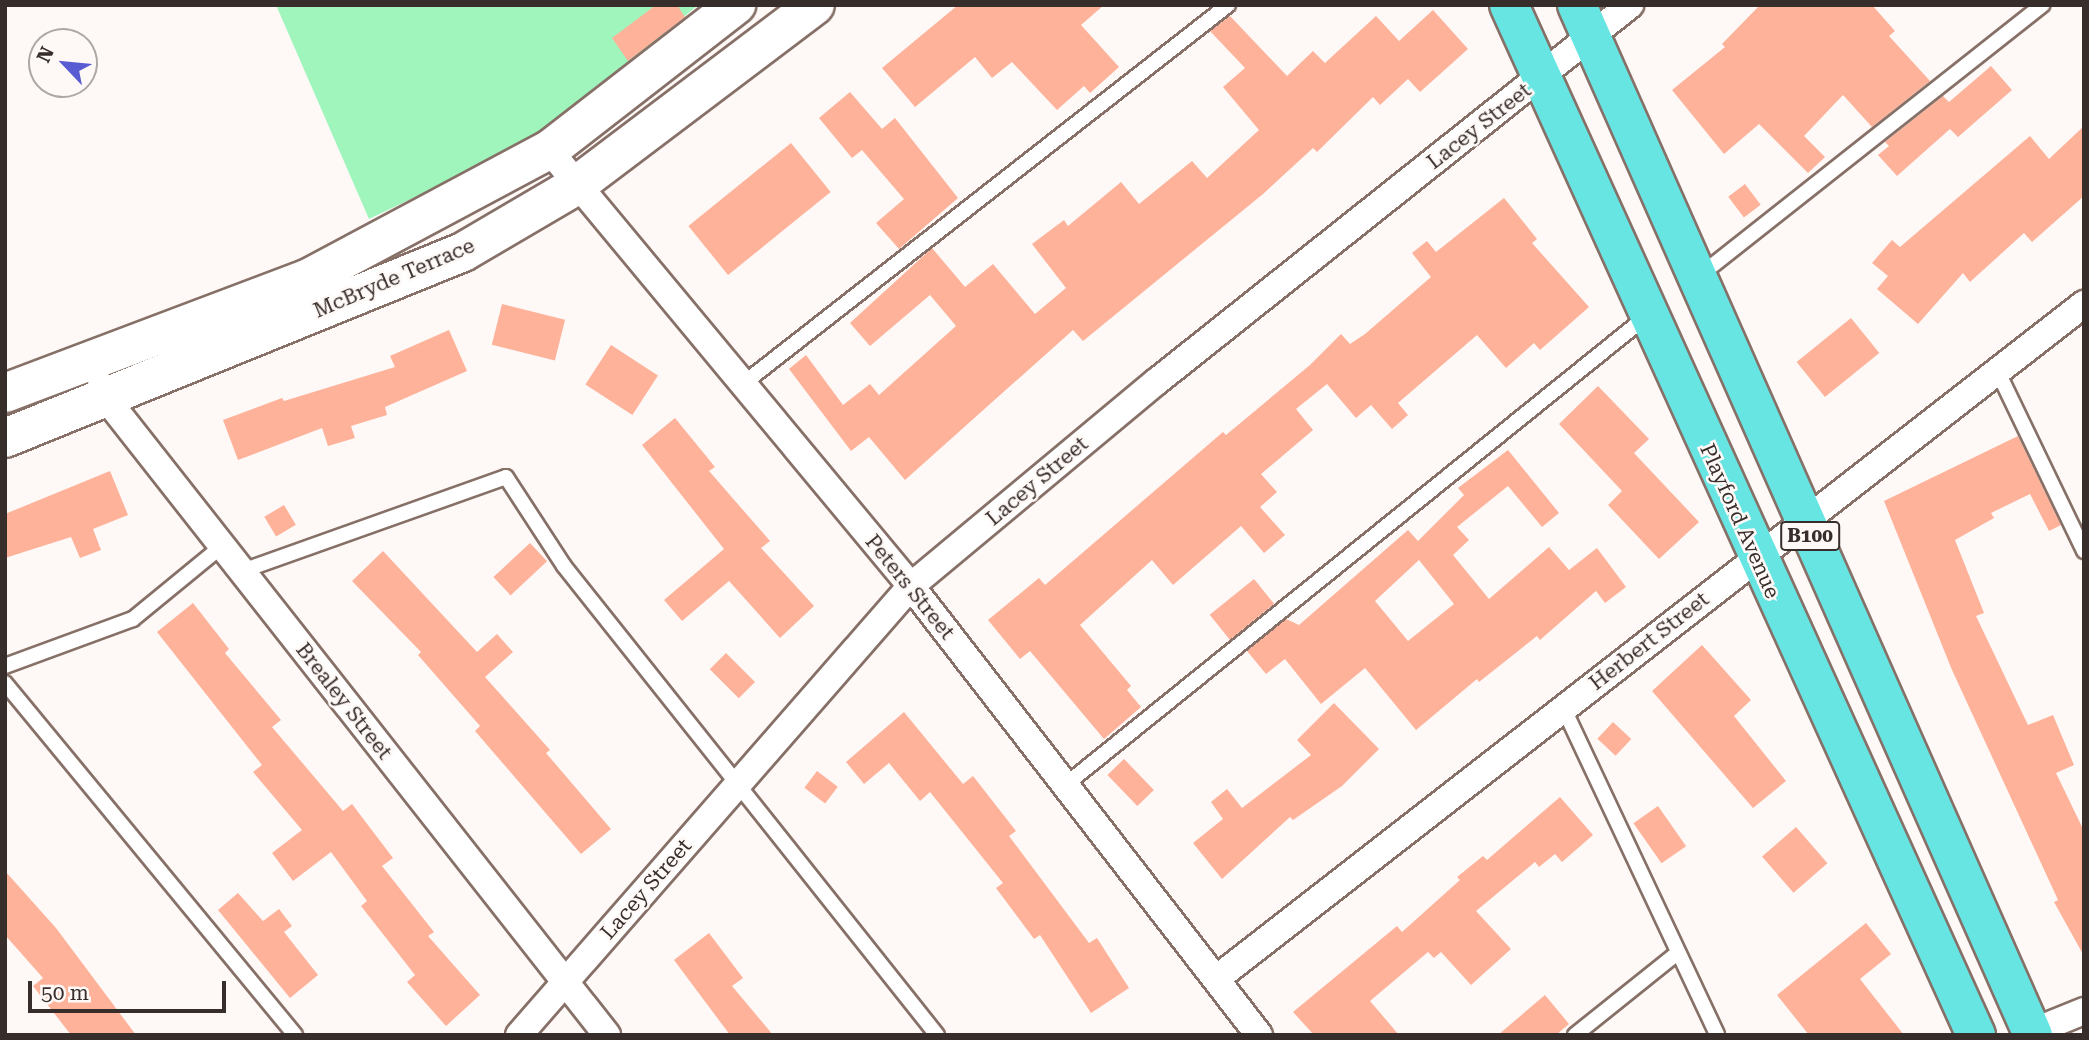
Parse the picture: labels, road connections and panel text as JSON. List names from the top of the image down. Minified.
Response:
{"streets":{"highway":["Playford Avenue","B100"],"main road":["McBryde Terrace"],"street":["Lacey Street","Peters Street","Herbert Street","Brealey Street"]},"crossings":[["Lacey Street","Playford Avenue"],["Lacey Street","B100"],["Lacey Street","Peters Street"],["Lacey Street","Brealey Street"],["McBryde Terrace","Peters Street"],["McBryde Terrace","Brealey Street"],["Playford Avenue","Herbert Street"],["B100","Herbert Street"],["Peters Street","Herbert Street"]],"scale_bar":"50 m","north":"top left"}
